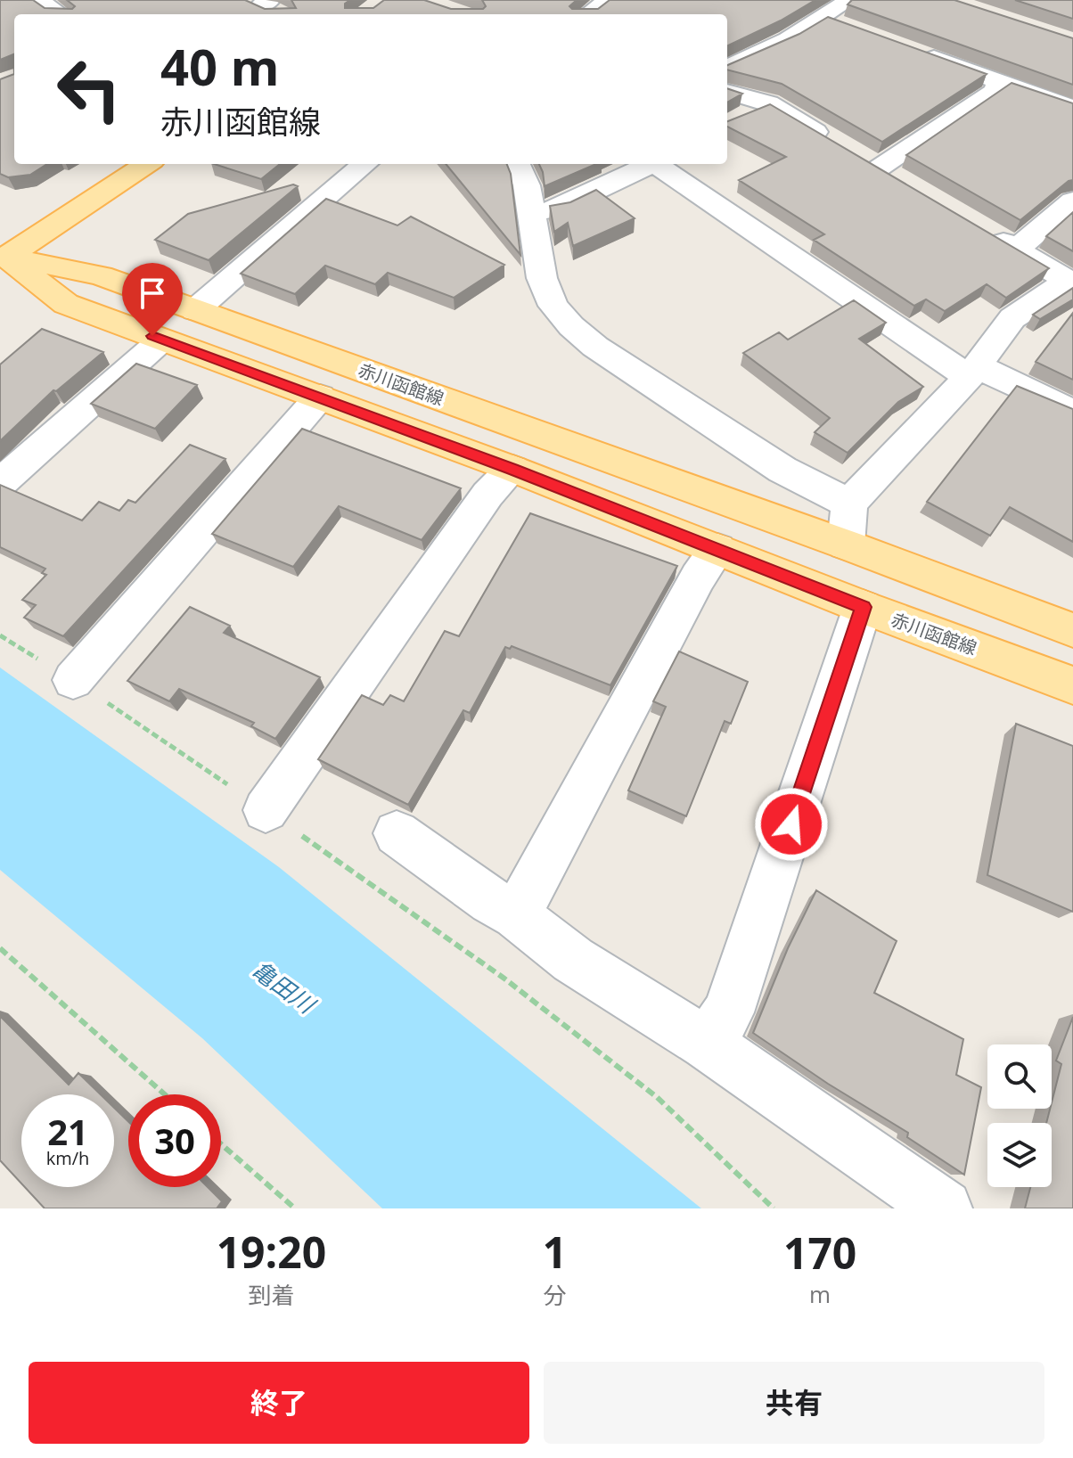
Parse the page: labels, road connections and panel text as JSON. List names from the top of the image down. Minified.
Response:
{"streets":{"main road":["赤川函館線"]},"water":["亀田川"],"page":{"turn":["40 m","赤川函館線"],"speed":"21 km/h","limit":"30","eta":["19:20","到着","1","分","170","m"],"buttons":["終了","共有"]}}
